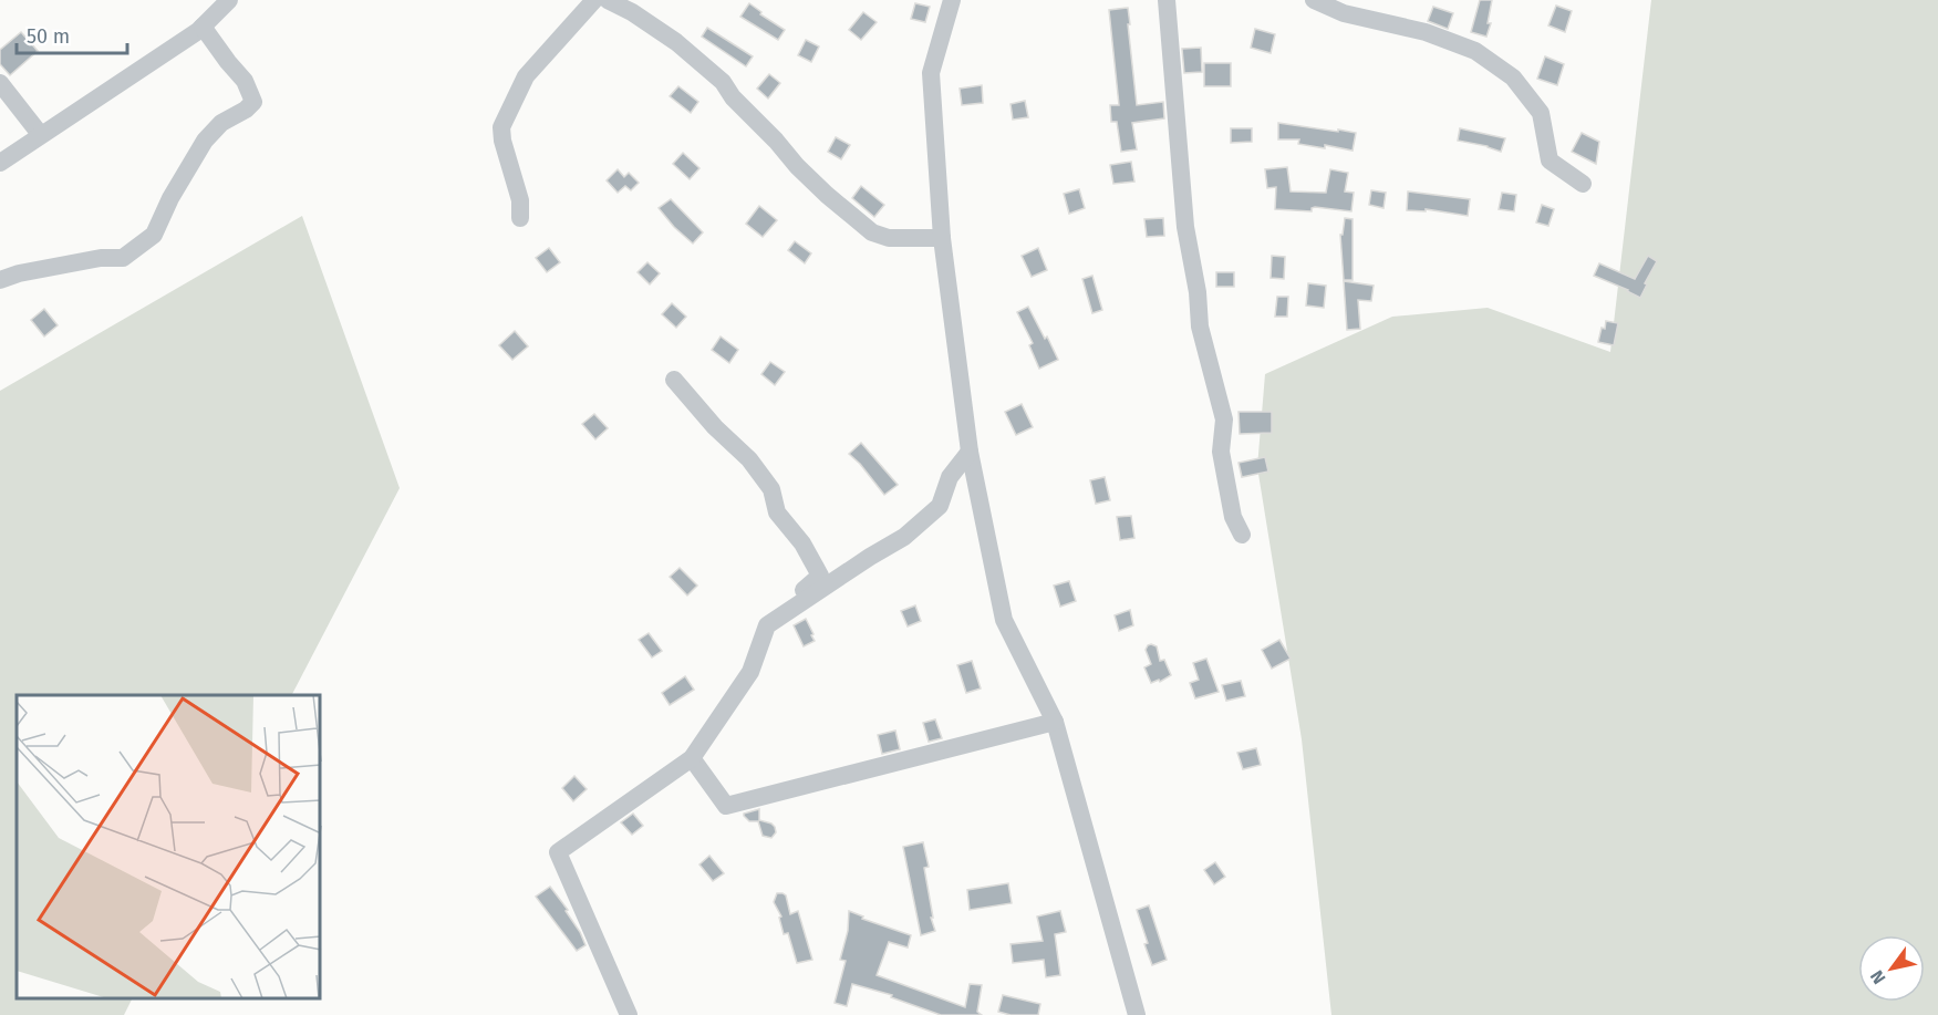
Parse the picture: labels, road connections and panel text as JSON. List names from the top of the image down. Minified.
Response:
{"scale_bar":"50 m","north":"bottom left"}
